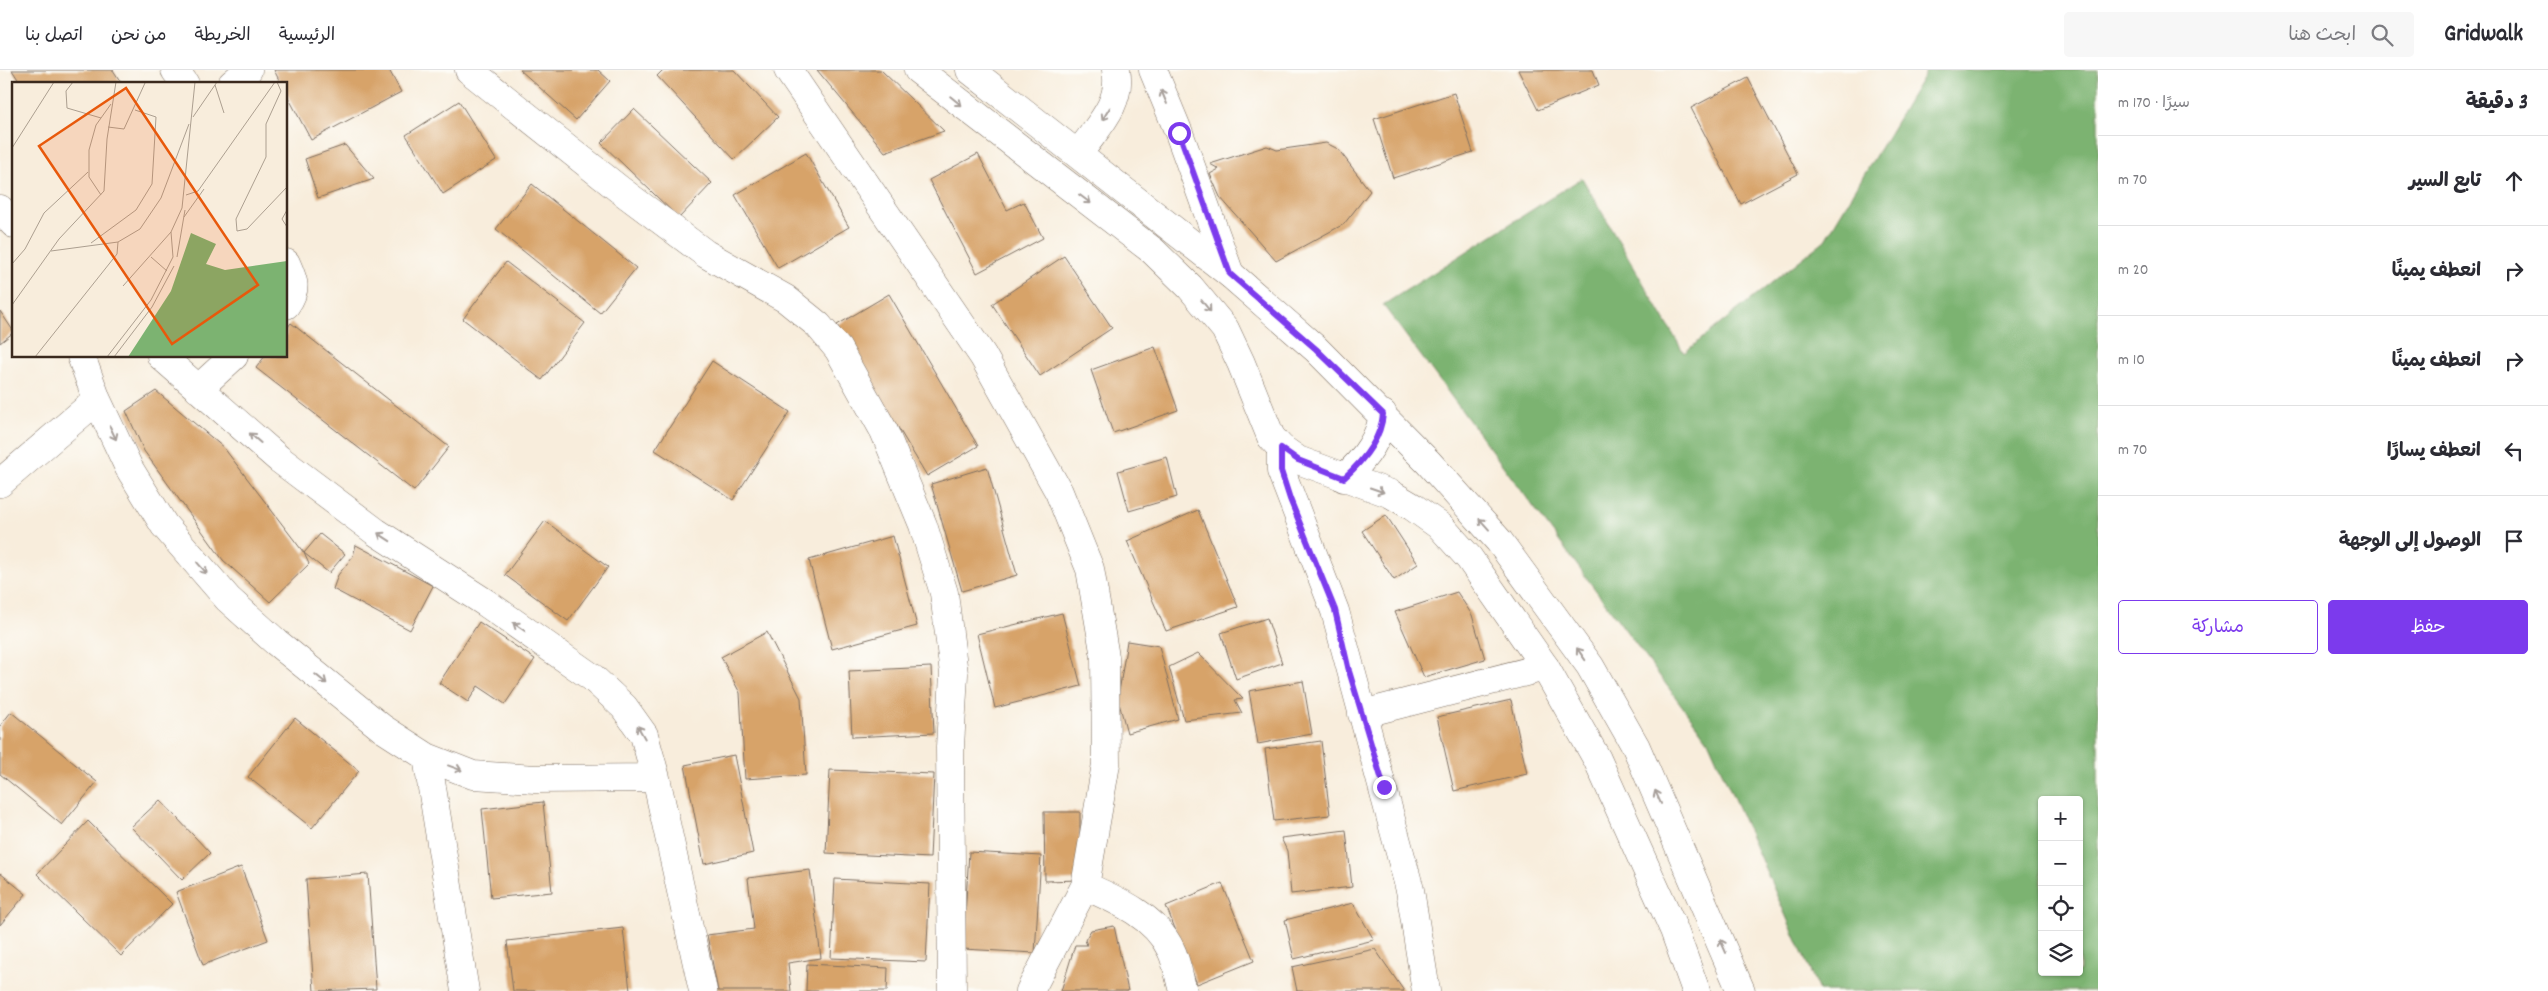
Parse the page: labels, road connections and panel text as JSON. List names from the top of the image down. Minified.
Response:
{"page":{"header":"Gridwalk","search":"ابحث هنا","nav":["الرئيسية","الخريطة","من نحن","اتصل بنا"],"heading":["3 دقيقة","سيرًا · 170 m"],"list":[["تابع السير","70 m"],["انعطف يمينًا","20 m"],["انعطف يمينًا","10 m"],["انعطف يسارًا","70 m"],"الوصول إلى الوجهة"],"buttons":["حفظ","مشاركة"],"map_buttons":["+","−"]}}
